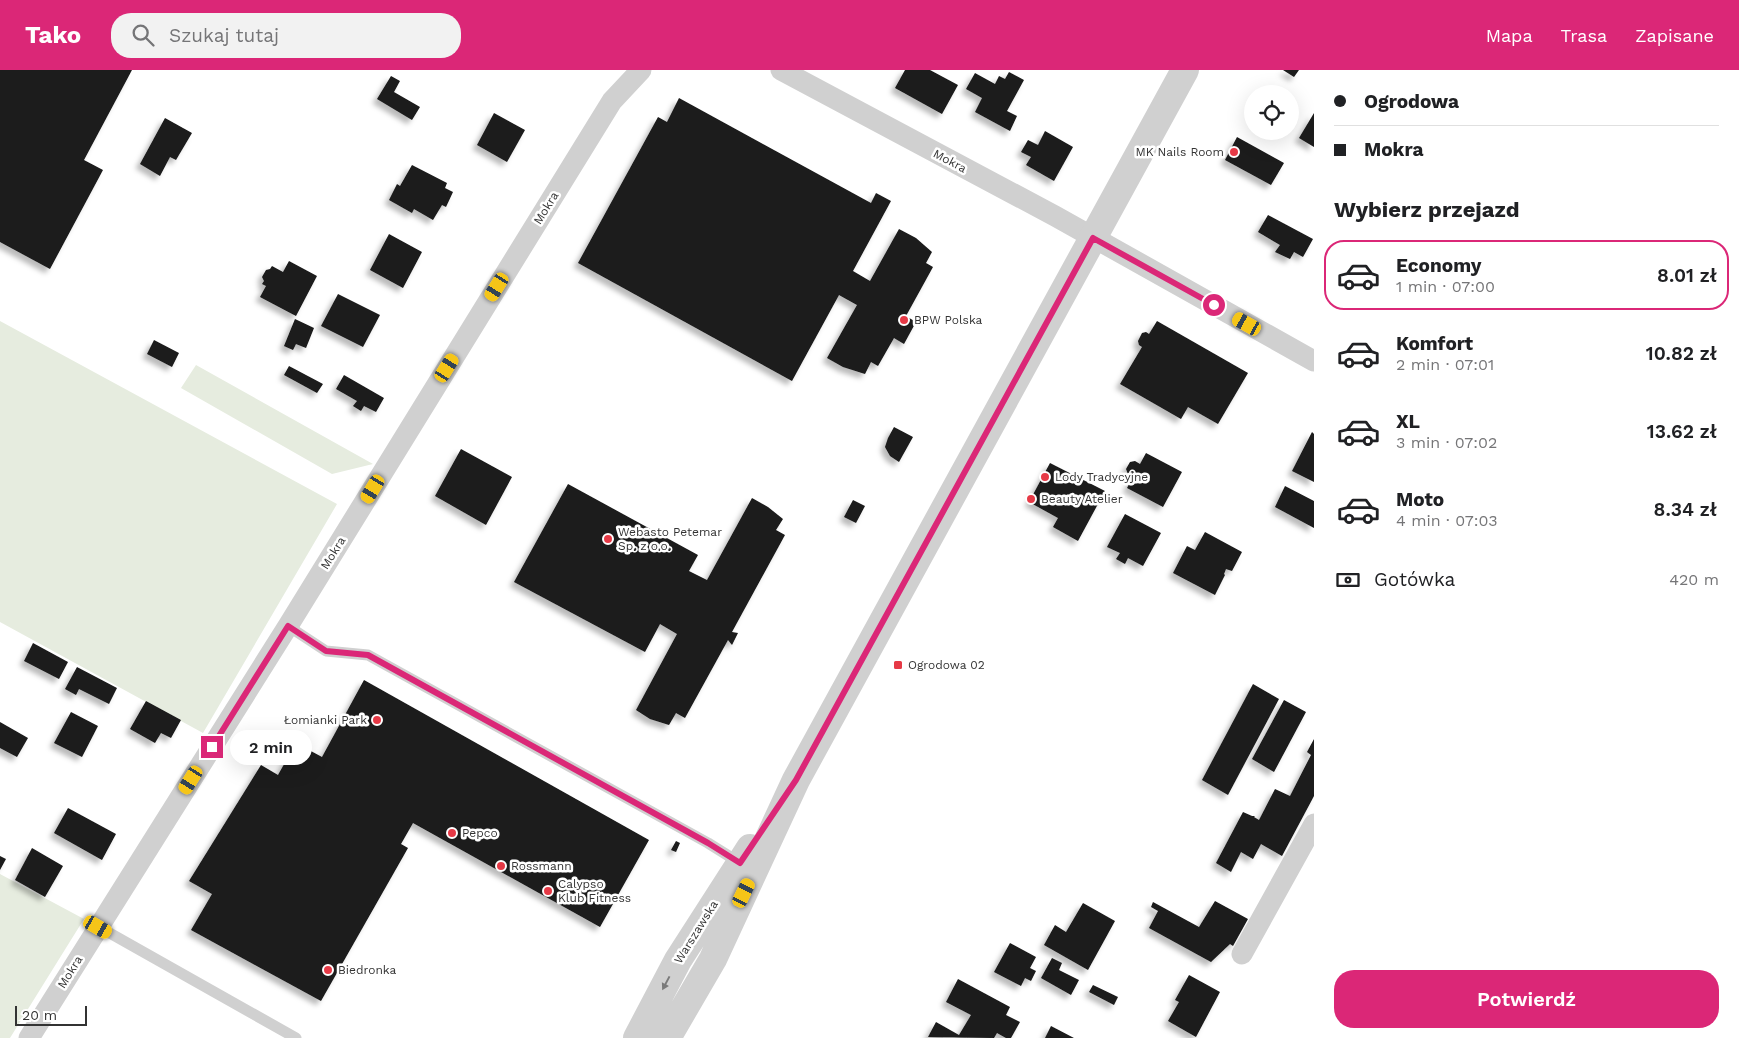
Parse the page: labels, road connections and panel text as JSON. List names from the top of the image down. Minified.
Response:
{"streets":{"street":["Mokra","Warszawska"]},"crossings":[["Mokra","Warszawska"]],"places":{"other":["MK Nails Room","BPW Polska","Lody Tradycyjne","Beauty Atelier","Webasto Petemar Sp. z o.o.","Łomianki Park","Pepco","Rossmann","Calypso Klub Fitness","Biedronka"],"transit":["Ogrodowa 02"]},"scale_bar":"20 m","page":{"header":"Tako","search":"Szukaj tutaj","nav":["Mapa","Trasa","Zapisane"],"banner":["Ogrodowa","Mokra"],"heading":"Wybierz przejazd","list":[{"name":"Economy","note":"1 min · 07:00","value":"8.01 zł"},{"name":"Komfort","note":"2 min · 07:01","value":"10.82 zł"},{"name":"XL","note":"3 min · 07:02","value":"13.62 zł"},{"name":"Moto","note":"4 min · 07:03","value":"8.34 zł"}],"pay":["Gotówka","420 m"],"bubble":"2 min","buttons":"Potwierdź","scale":"20 m"}}
